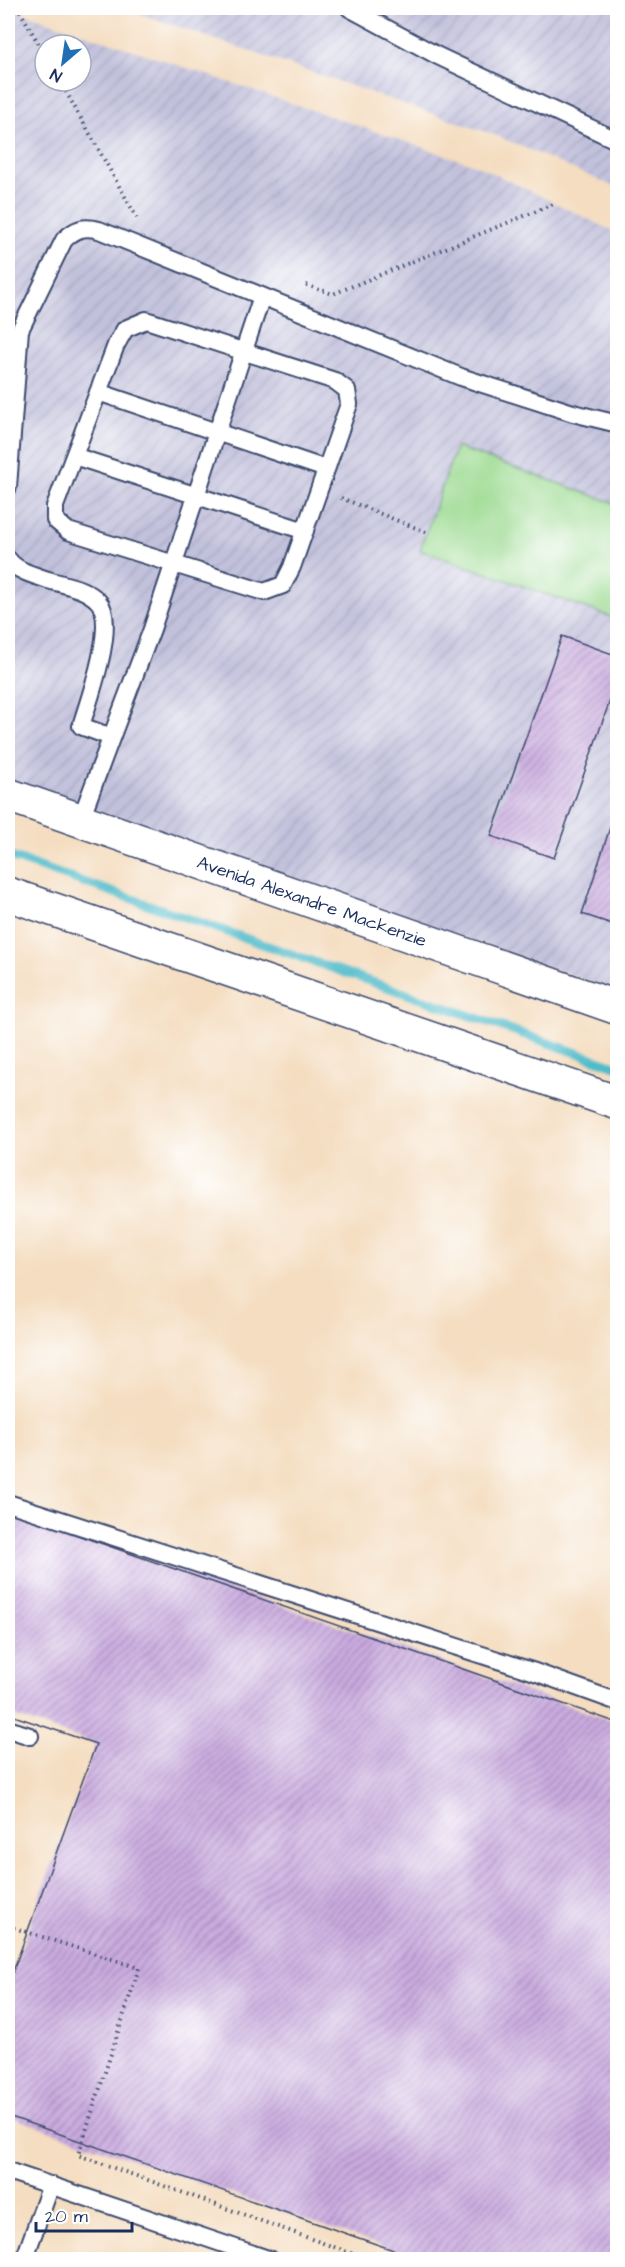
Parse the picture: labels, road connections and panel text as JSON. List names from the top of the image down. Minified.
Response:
{"streets":{"street":["Avenida Alexandre Mackenzie"]},"scale_bar":"20 m","north":"bottom left"}
